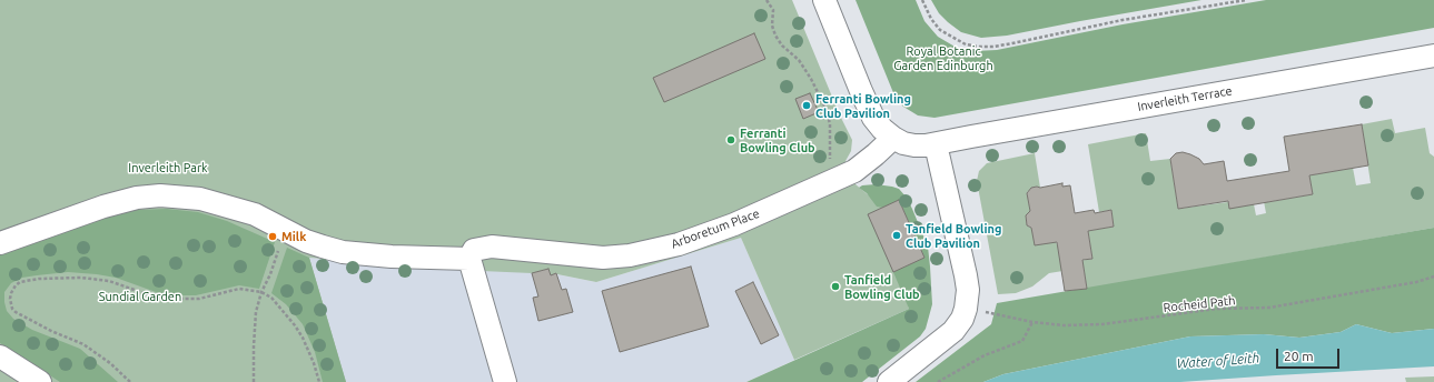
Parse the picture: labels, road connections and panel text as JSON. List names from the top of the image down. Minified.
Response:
{"streets":{"street":["Inverleith Terrace","Arboretum Place"],"path":["Rocheid Path"]},"water":["Water of Leith"],"parks":["Royal Botanic Garden Edinburgh","Inverleith Park","Sundial Garden"],"places":["Ferranti Bowling Club Pavilion","Ferranti Bowling Club","Tanfield Bowling Club Pavilion","Milk","Tanfield Bowling Club"],"scale_bar":"20 m"}
